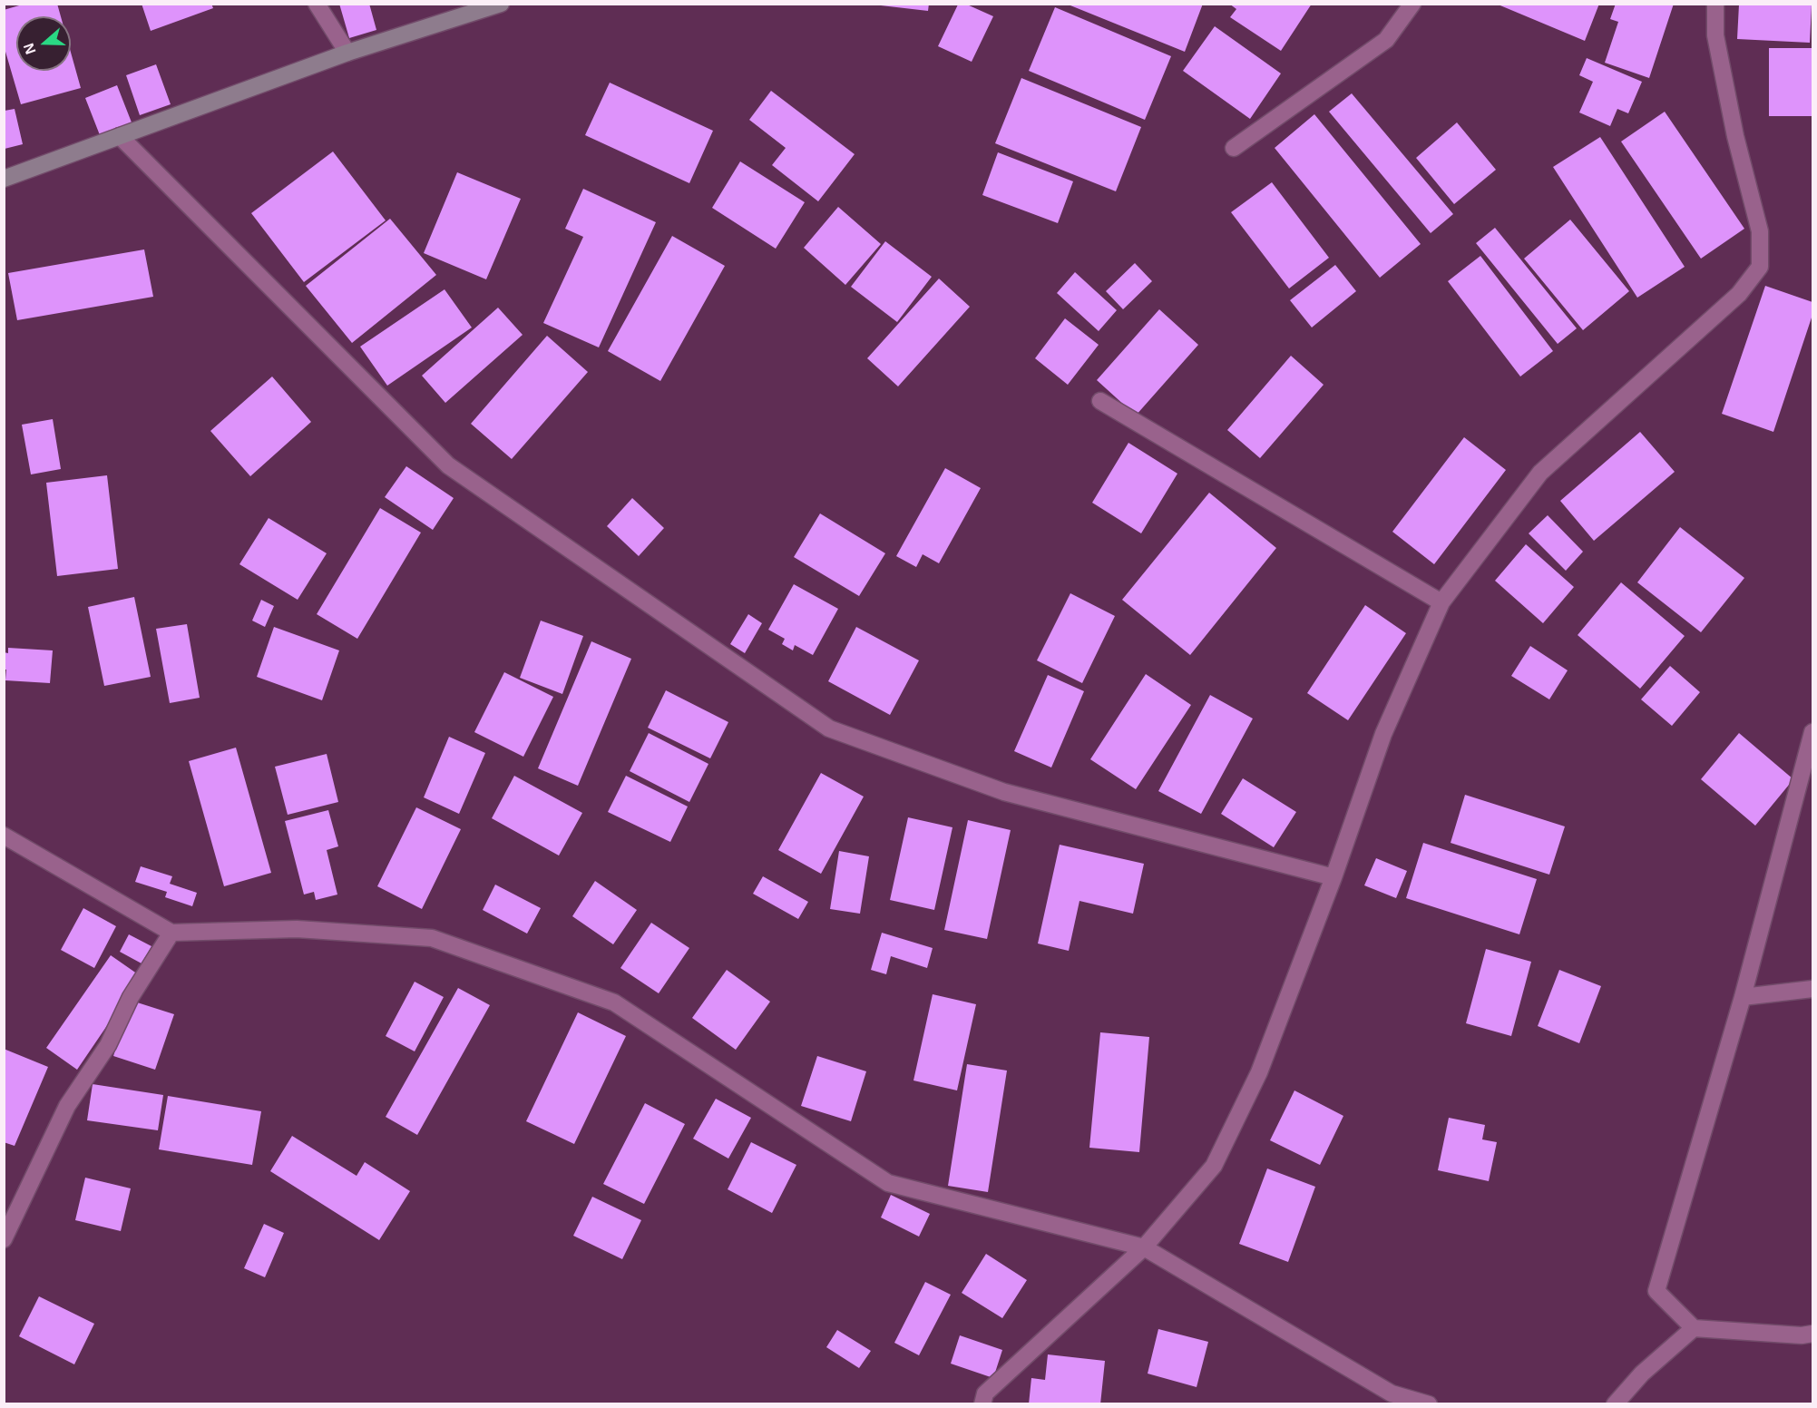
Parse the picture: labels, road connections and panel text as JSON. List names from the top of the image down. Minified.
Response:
{"north":"left"}
